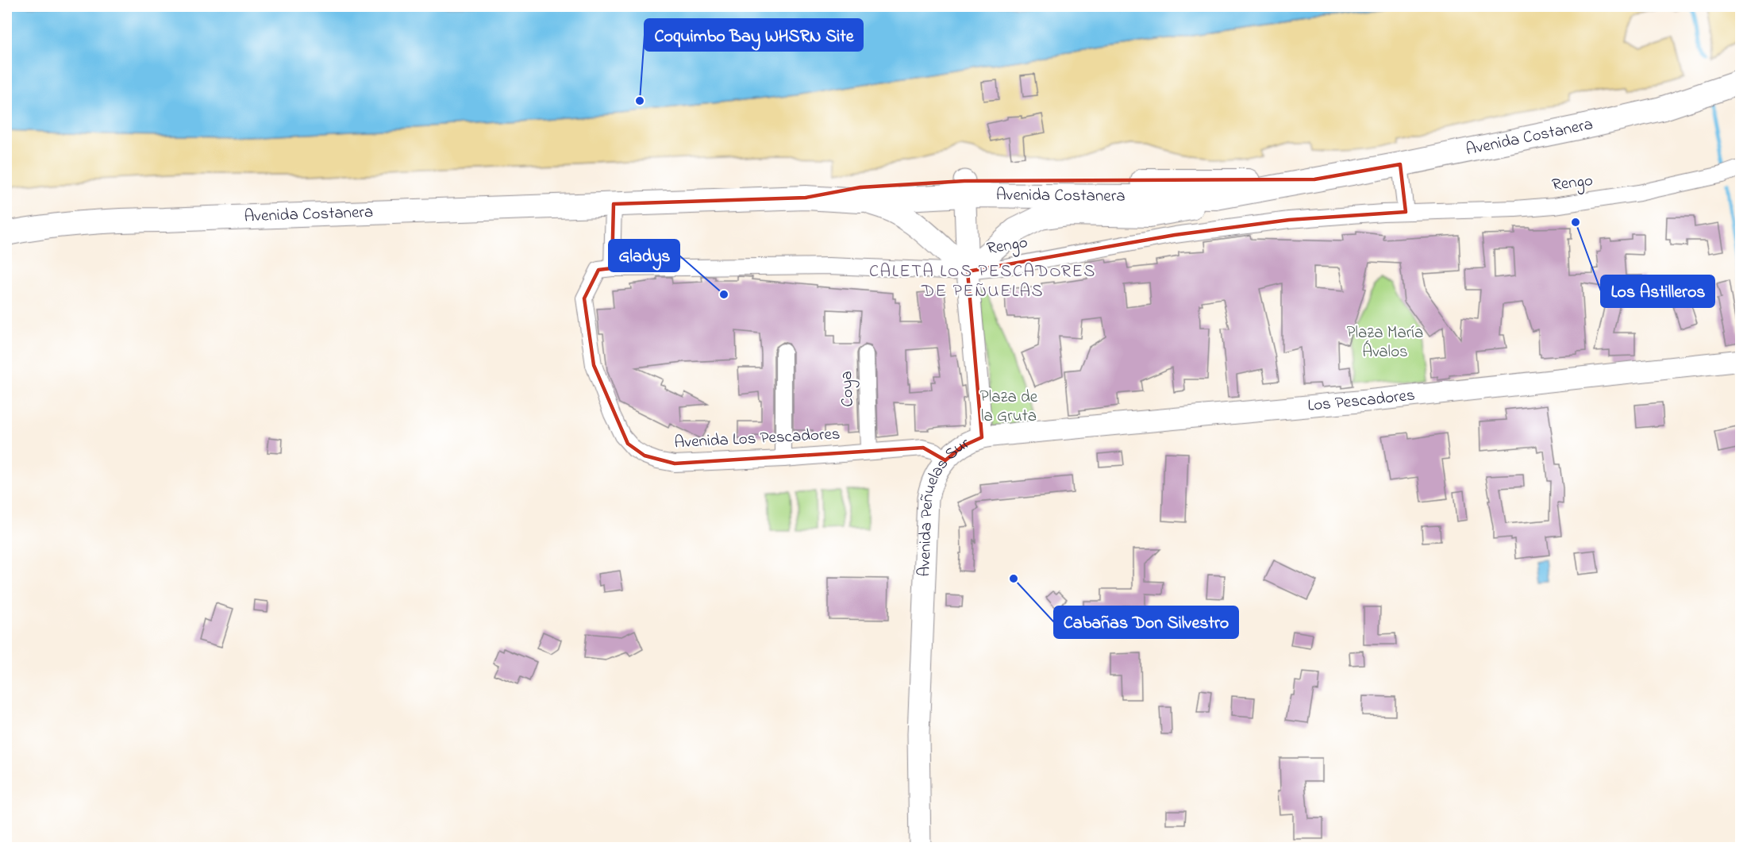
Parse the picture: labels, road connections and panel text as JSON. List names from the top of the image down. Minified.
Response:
{"streets":{"main road":["Avenida Costanera"],"street":["Rengo","Coya","Los Pescadores","Avenida Los Pescadores","Avenida Peñuelas Sur"]},"crossings":[["Avenida Costanera","Avenida Peñuelas Sur"],["Rengo","Avenida Los Pescadores"],["Rengo","Avenida Peñuelas Sur"],["Coya","Avenida Los Pescadores"],["Los Pescadores","Avenida Peñuelas Sur"],["Avenida Los Pescadores","Avenida Peñuelas Sur"]],"districts":["CALETA LOS PESCADORES DE PEÑUELAS"],"parks":["Plaza María Ávalos","Plaza de la Gruta"],"places":["Coquimbo Bay WHSRN Site","Los Astilleros","Gladys","Cabañas Don Silvestro"]}
